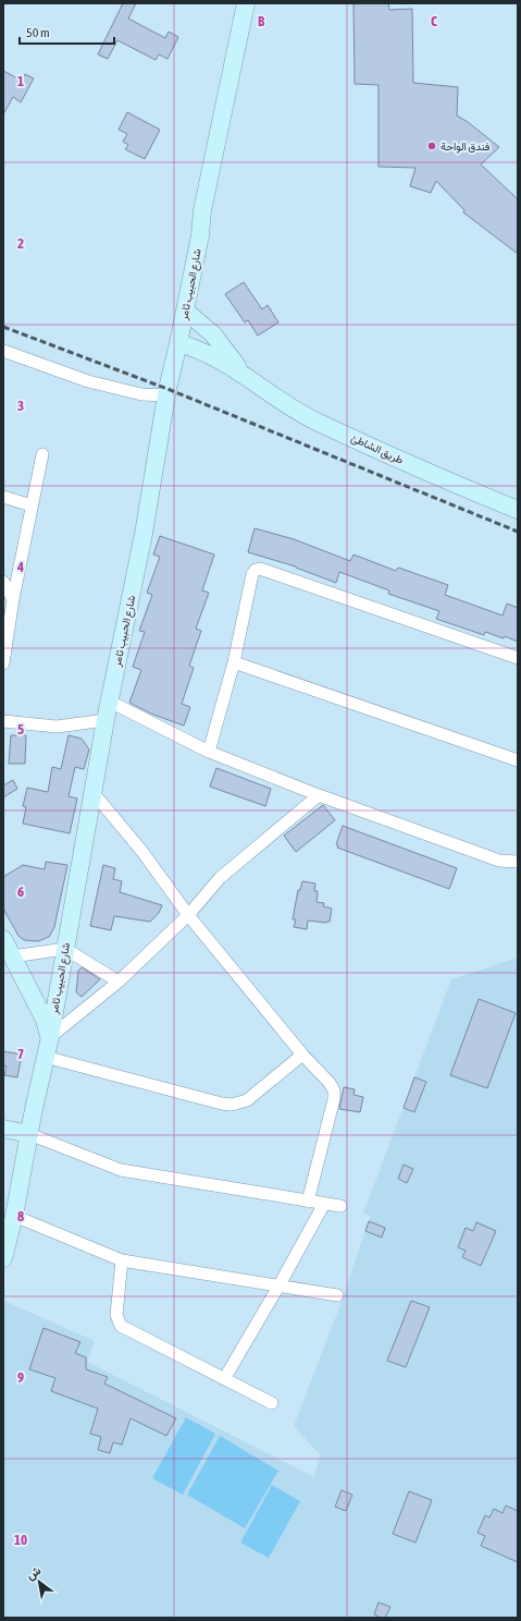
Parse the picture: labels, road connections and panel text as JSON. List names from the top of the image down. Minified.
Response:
{"streets":{"street":["شارع الحبيب ثامر","طريق الشاطئ"]},"crossings":[["شارع الحبيب ثامر","طريق الشاطئ"]],"places":["فندق الواحة"],"scale_bar":"50 m","north":"top left","grid":{"columns":["B","C"],"rows":["1","2","3","4","5","6","7","8","9","10"]}}
